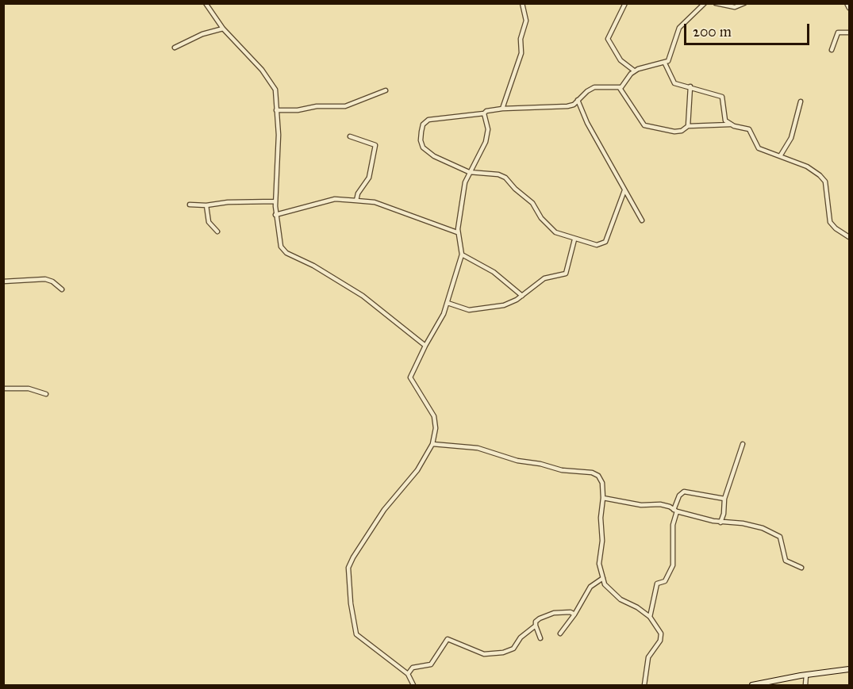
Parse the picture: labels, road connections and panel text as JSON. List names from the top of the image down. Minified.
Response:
{"scale_bar":"200 m"}
